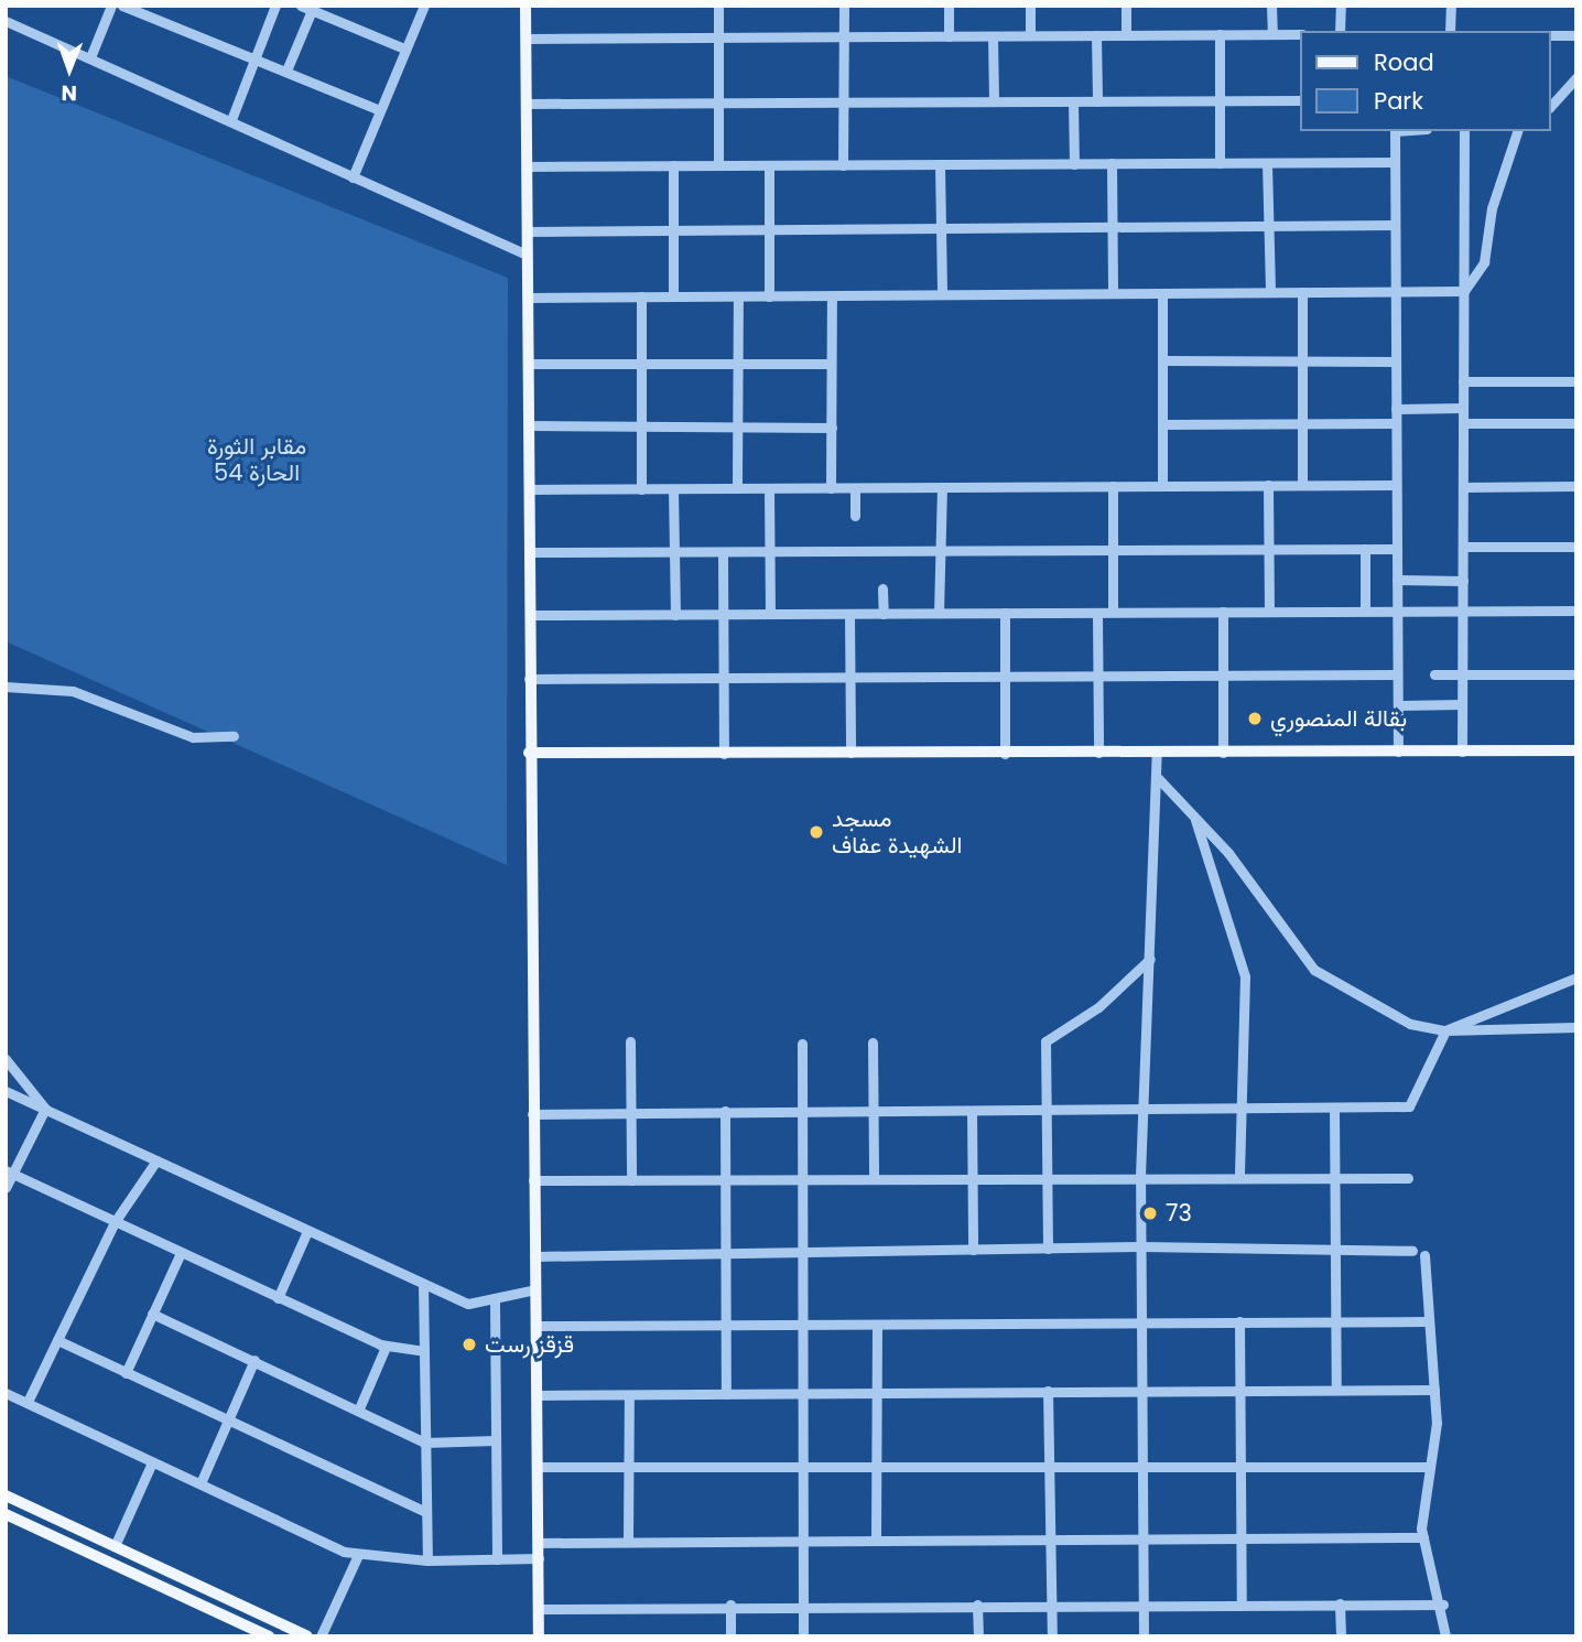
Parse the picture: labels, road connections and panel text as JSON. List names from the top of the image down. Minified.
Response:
{"parks":["مقابر الثورة الحارة 54"],"places":["بقالة المنصوري","مسجد الشهيدة عفاف","73","قزقز رست"],"legend":["Road","Park"],"north":"bottom"}
